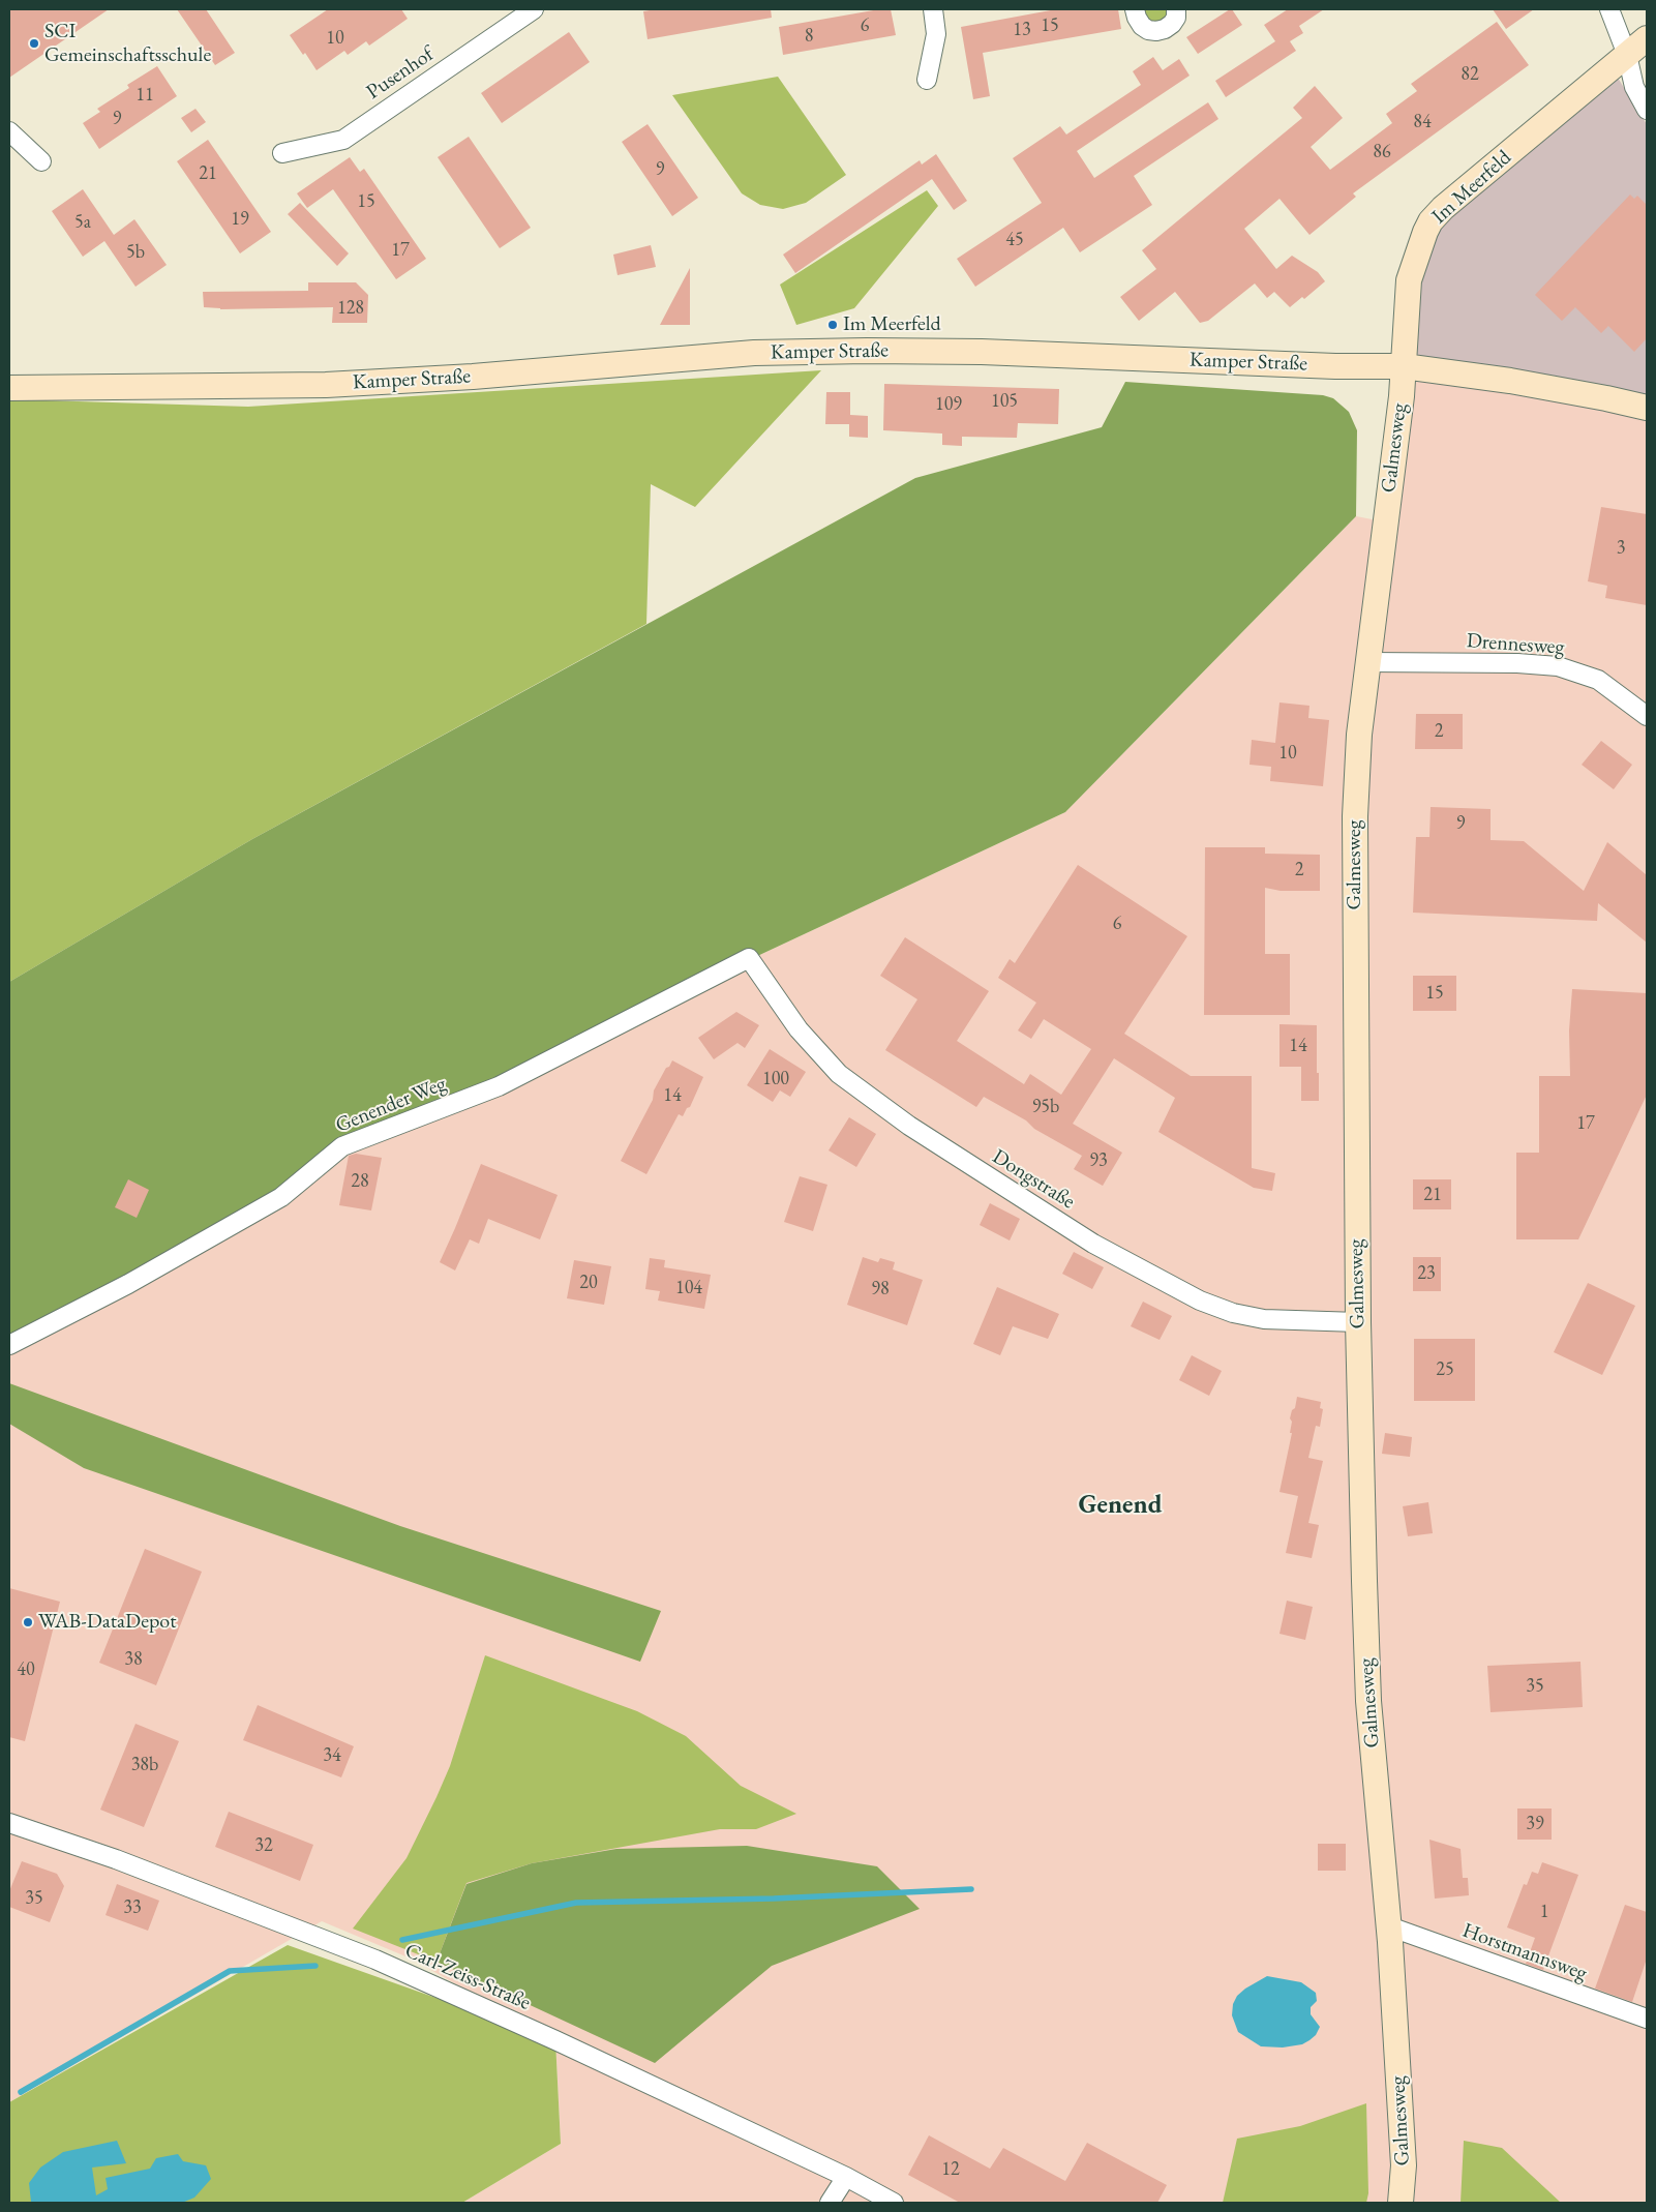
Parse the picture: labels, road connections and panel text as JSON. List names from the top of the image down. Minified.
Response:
{"streets":{"street":["Pusenhof","Im Meerfeld","Kamper Straße","Galmesweg","Drennesweg","Genender Weg","Dongstraße","Horstmannsweg","Carl-Zeiss-Straße"]},"crossings":[["Im Meerfeld","Kamper Straße"],["Im Meerfeld","Galmesweg"],["Kamper Straße","Galmesweg"],["Galmesweg","Drennesweg"],["Galmesweg","Dongstraße"],["Galmesweg","Horstmannsweg"],["Genender Weg","Dongstraße"]],"districts":["Genend"],"places":["SCI Gemeinschaftsschule","Im Meerfeld","WAB-DataDepot"],"house_numbers":["6","15","13","8","10","82","11","9","84","86","9","21","15","19","5a","45","17","5b","128","105","109","3","2","10","9","2","6","15","14","100","14","95b","17","93","28","21","23","20","104","98","25","38","40","35","34","38b","39","32","35","33","1","12"]}
